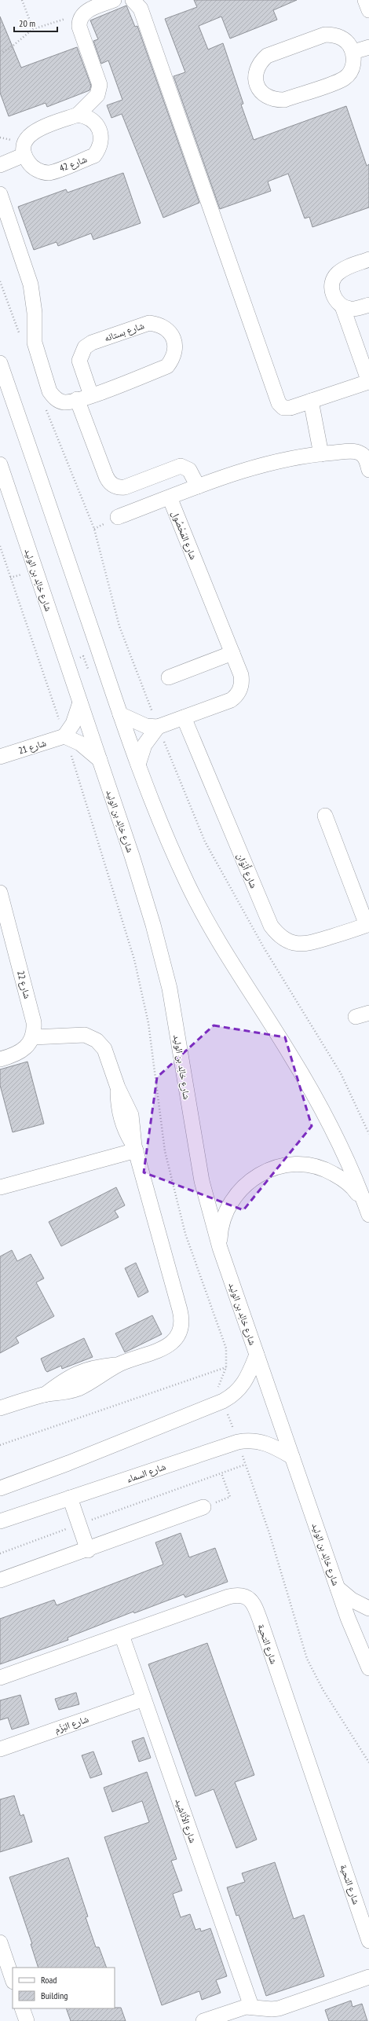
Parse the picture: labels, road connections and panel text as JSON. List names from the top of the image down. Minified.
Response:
{"streets":{"street":["شارع 42","شارع بستانه","شارع المَحْصُول","شارع خالِد بن الوليد","شارع 21","شارع أَنْوَان","شارع 22","شارع السماء","شارع التحية","شارع البَزْم","شارع الأَنَاشِيد"]},"crossings":[["شارع المَحْصُول","شارع أَنْوَان"],["شارع خالِد بن الوليد","شارع السماء"],["شارع التحية","شارع الأَنَاشِيد"],["شارع البَزْم","شارع الأَنَاشِيد"]],"legend":["Road","Building"],"scale_bar":"20 m"}
